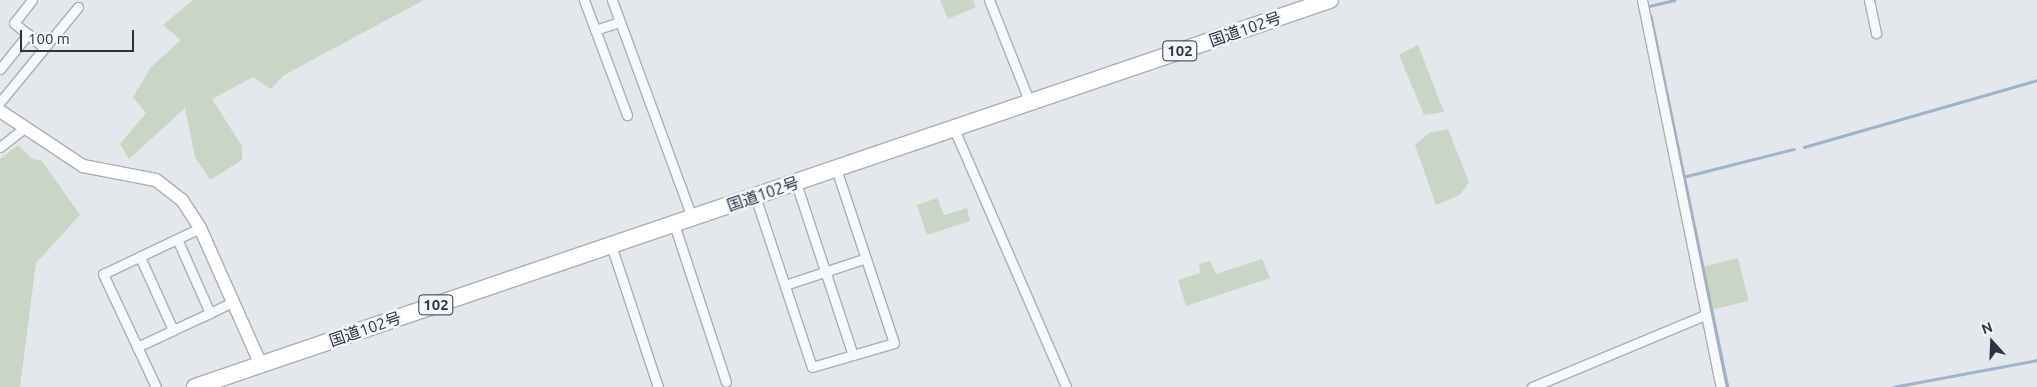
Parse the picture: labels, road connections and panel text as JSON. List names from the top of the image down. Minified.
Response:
{"streets":{"highway":["国道102号","102"]},"scale_bar":"100 m","north":"top"}
